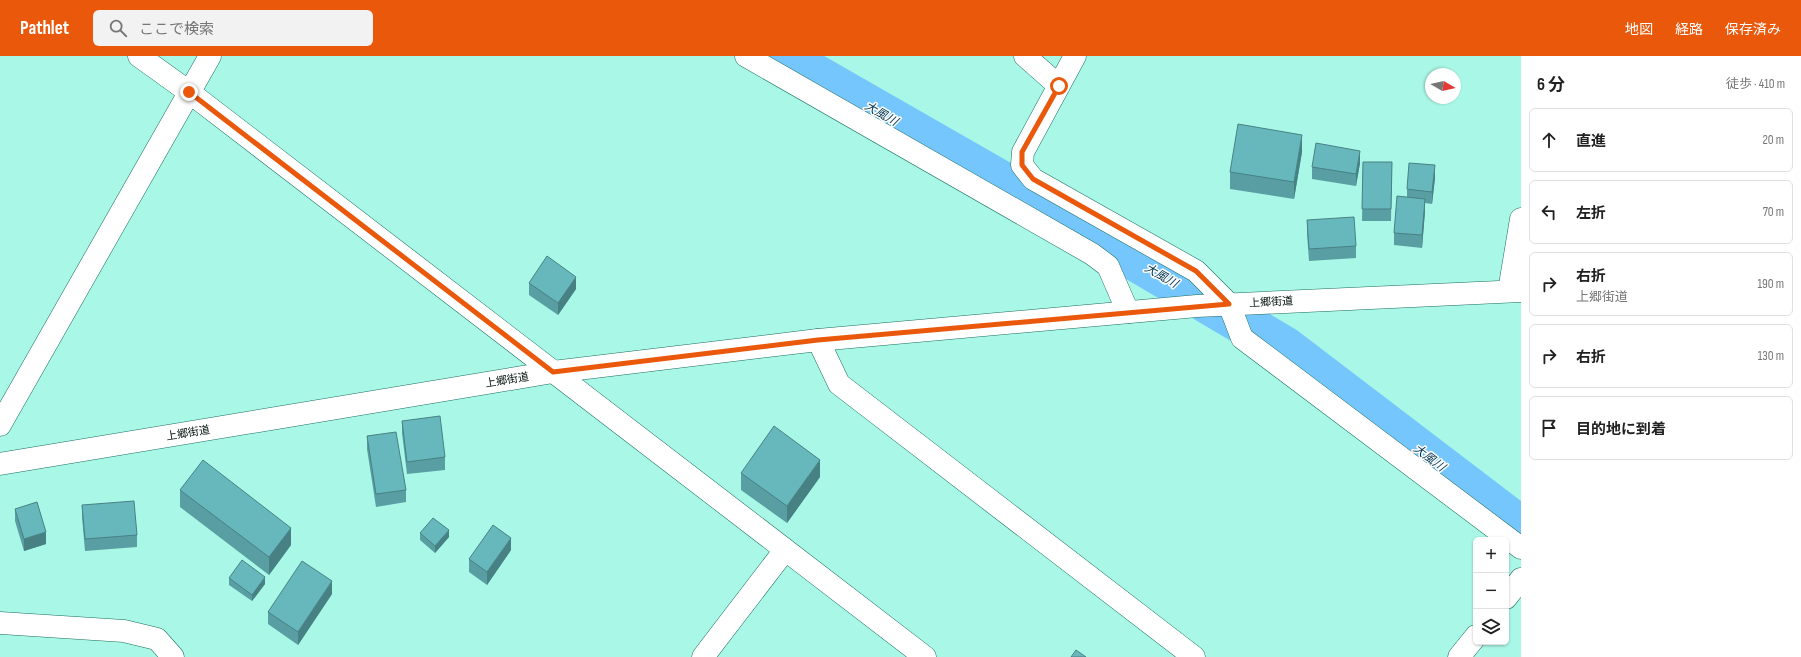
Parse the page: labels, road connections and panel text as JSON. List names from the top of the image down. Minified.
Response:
{"streets":{"street":["上郷街道"]},"water":["大風川"],"north":"right","page":{"header":"Pathlet","search":"ここで検索","nav":["地図","経路","保存済み"],"heading":["6 分","徒歩 · 410 m"],"list":[["直進","20 m"],["左折","70 m"],["右折","上郷街道","190 m"],["右折","130 m"],"目的地に到着"],"map_buttons":["+","−"]}}
